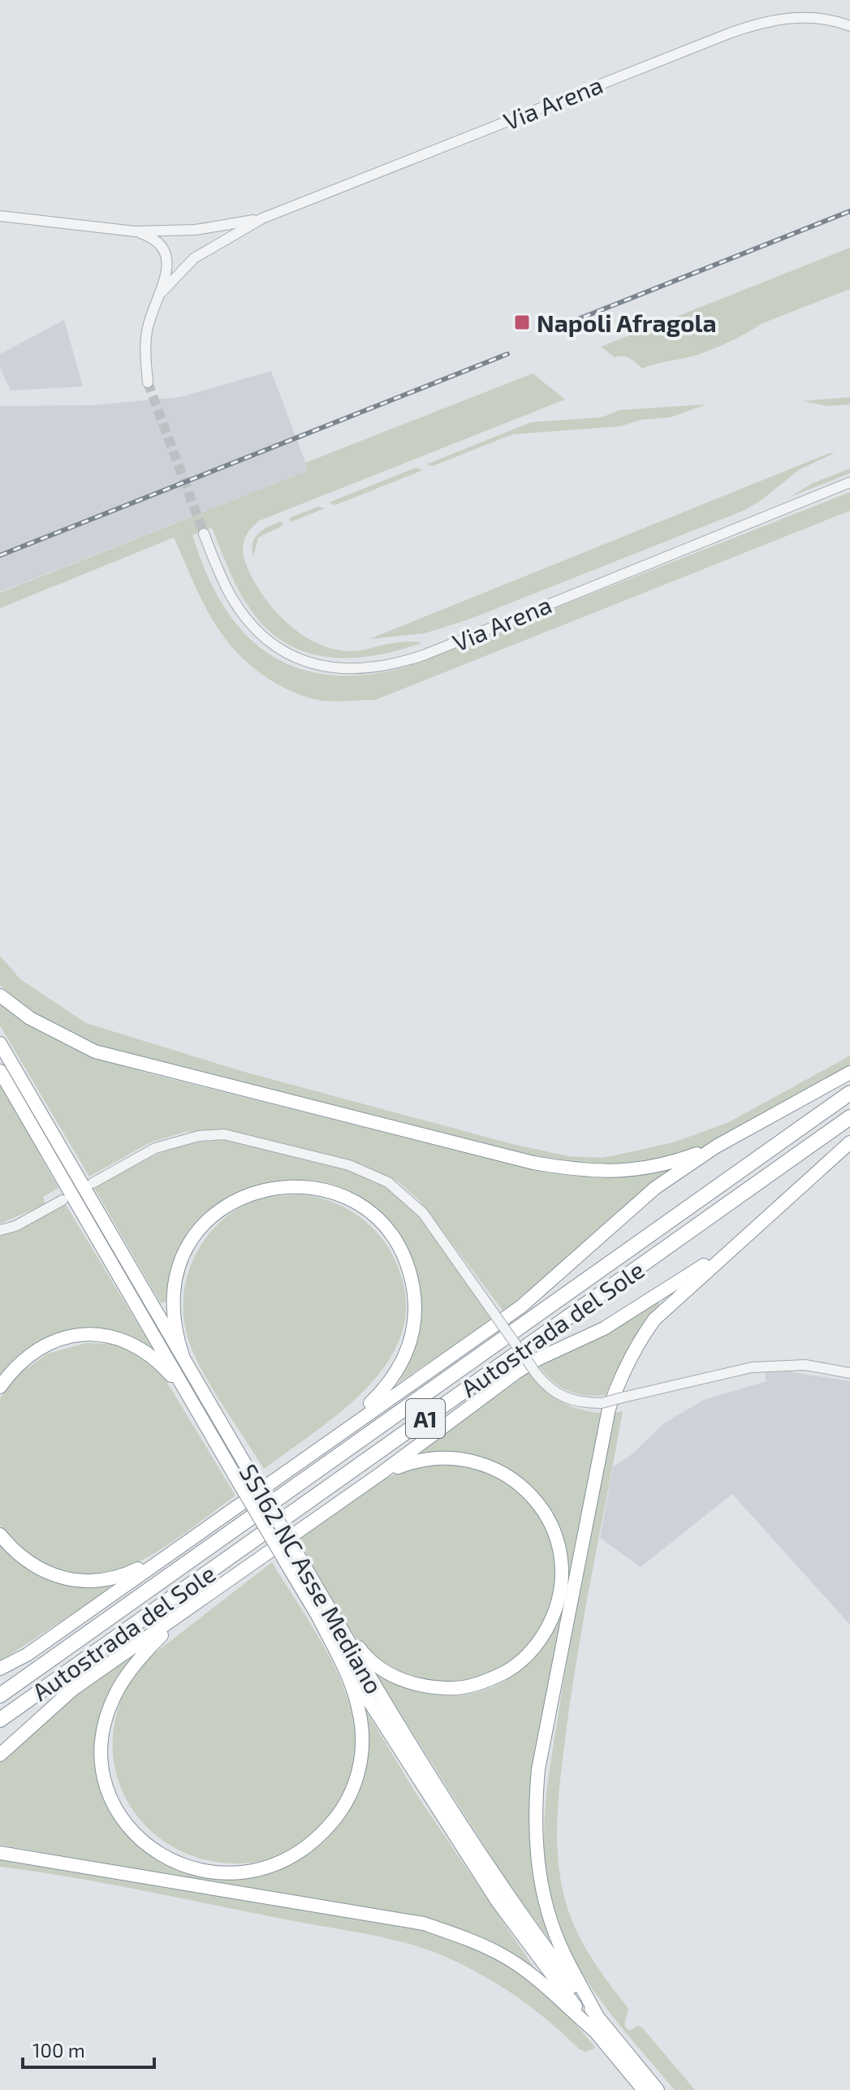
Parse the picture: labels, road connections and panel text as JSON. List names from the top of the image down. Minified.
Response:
{"streets":{"highway":["Autostrada del Sole","A1","SS162 NC Asse Mediano"],"street":["Via Arena"]},"places":{"transit":["Napoli Afragola"]},"scale_bar":"100 m"}
